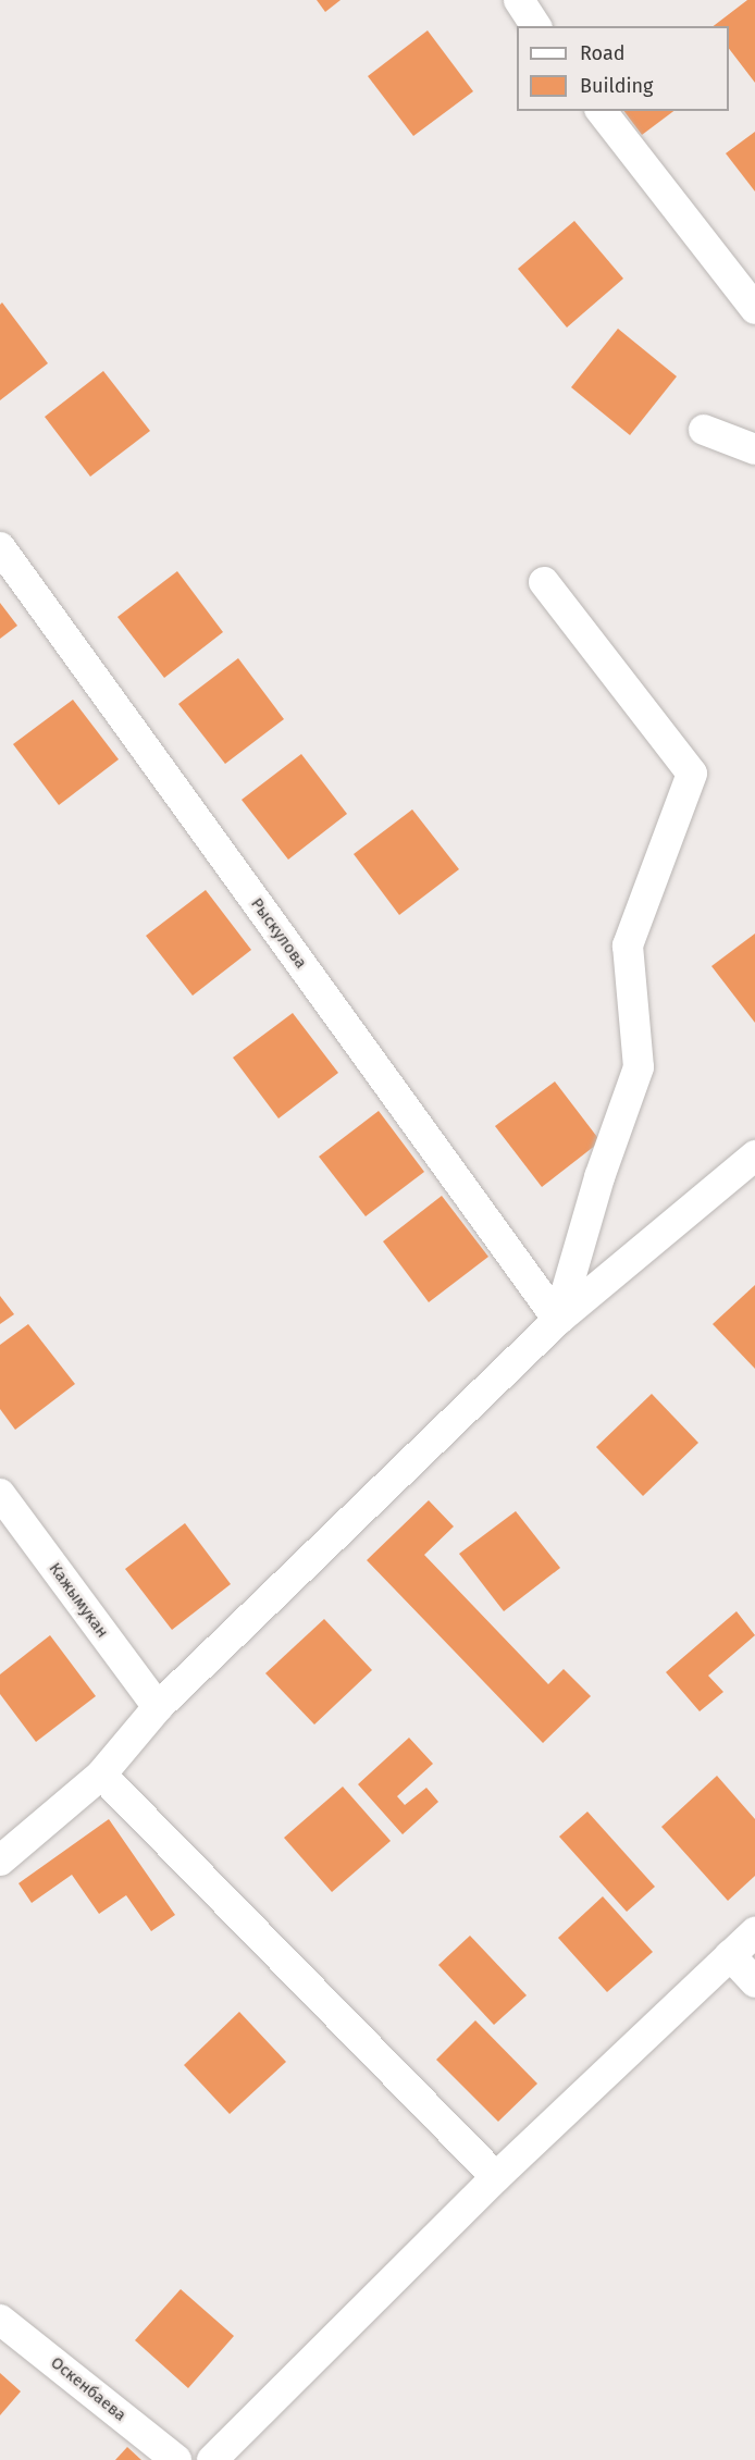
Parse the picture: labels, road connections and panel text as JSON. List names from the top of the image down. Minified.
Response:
{"streets":{"street":["Рыскулова","Кажымукан","Оскенбаева"]},"legend":["Road","Building"]}
